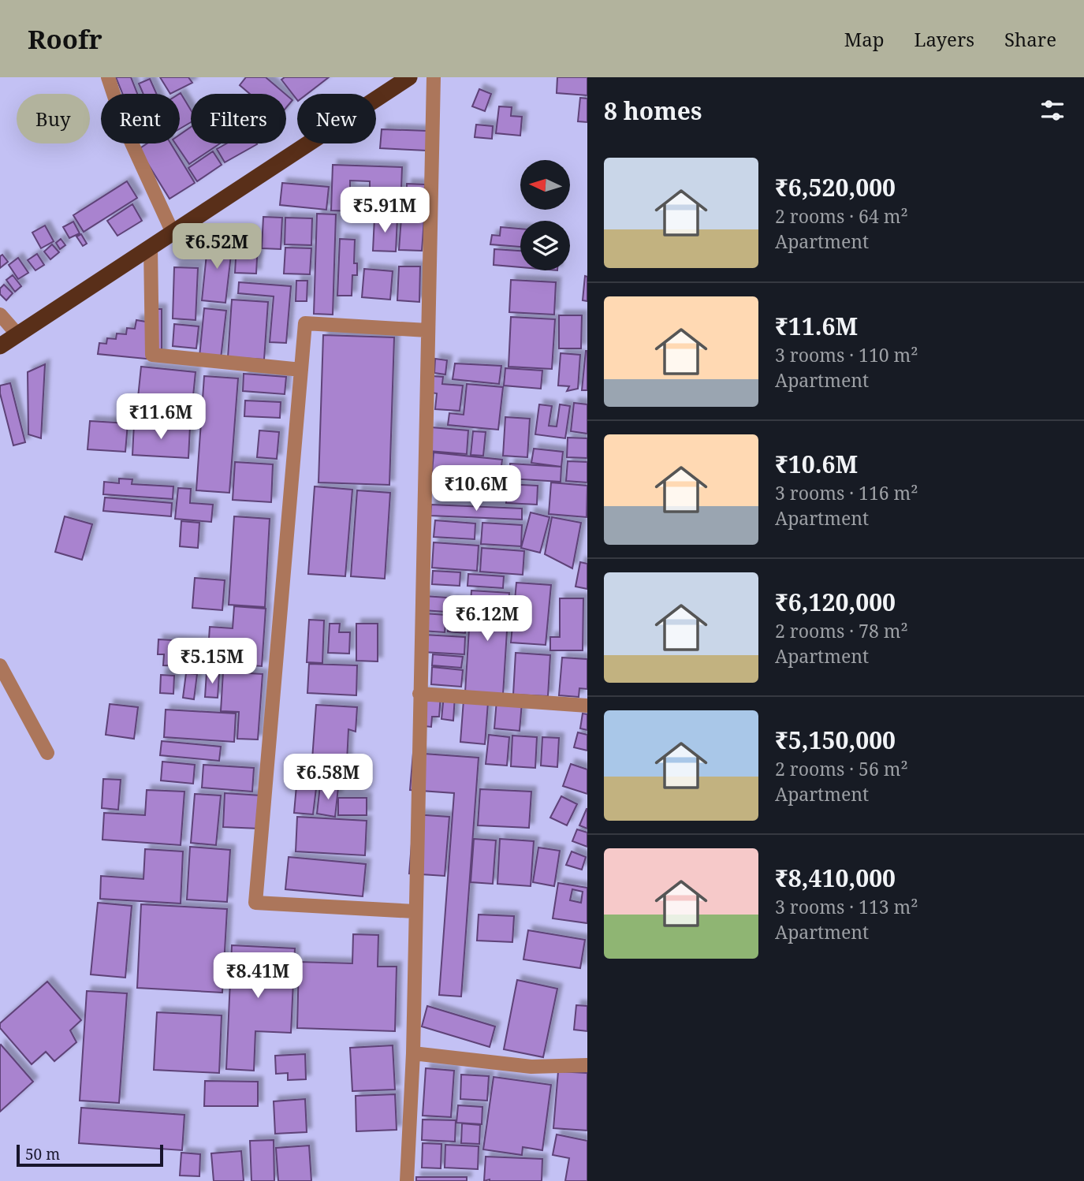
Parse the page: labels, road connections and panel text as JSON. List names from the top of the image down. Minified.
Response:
{"scale_bar":"50 m","north":"left","page":{"header":"Roofr","nav":["Map","Layers","Share"],"heading":"8 homes","chip":["Buy","Rent","Filters","New"],"list":[{"name":"₹6,520,000","note":"2 rooms · 64 m² · Apartment"},{"name":"₹11.6M","note":"3 rooms · 110 m² · Apartment"},{"name":"₹10.6M","note":"3 rooms · 116 m² · Apartment"},{"name":"₹6,120,000","note":"2 rooms · 78 m² · Apartment"},{"name":"₹5,150,000","note":"2 rooms · 56 m² · Apartment"},{"name":"₹8,410,000","note":"3 rooms · 113 m² · Apartment"}],"price":["₹5.91M","₹6.52M","₹11.6M","₹10.6M","₹6.12M","₹5.15M","₹6.58M","₹8.41M"],"scale":"50 m"}}
